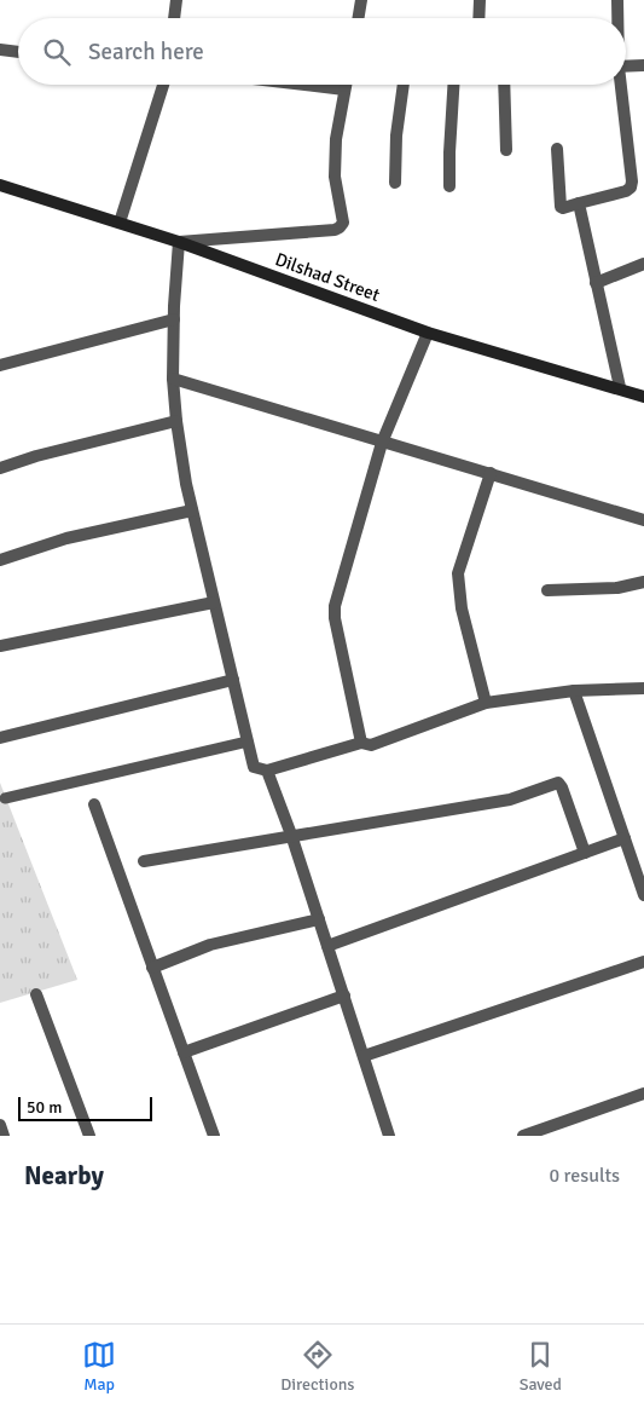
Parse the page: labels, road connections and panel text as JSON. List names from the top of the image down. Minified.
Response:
{"streets":{"street":["Dilshad Street"]},"scale_bar":"50 m","page":{"search":"Search here","scale":"50 m","heading":["Nearby","0 results"],"nav":["Map","Directions","Saved"]}}
